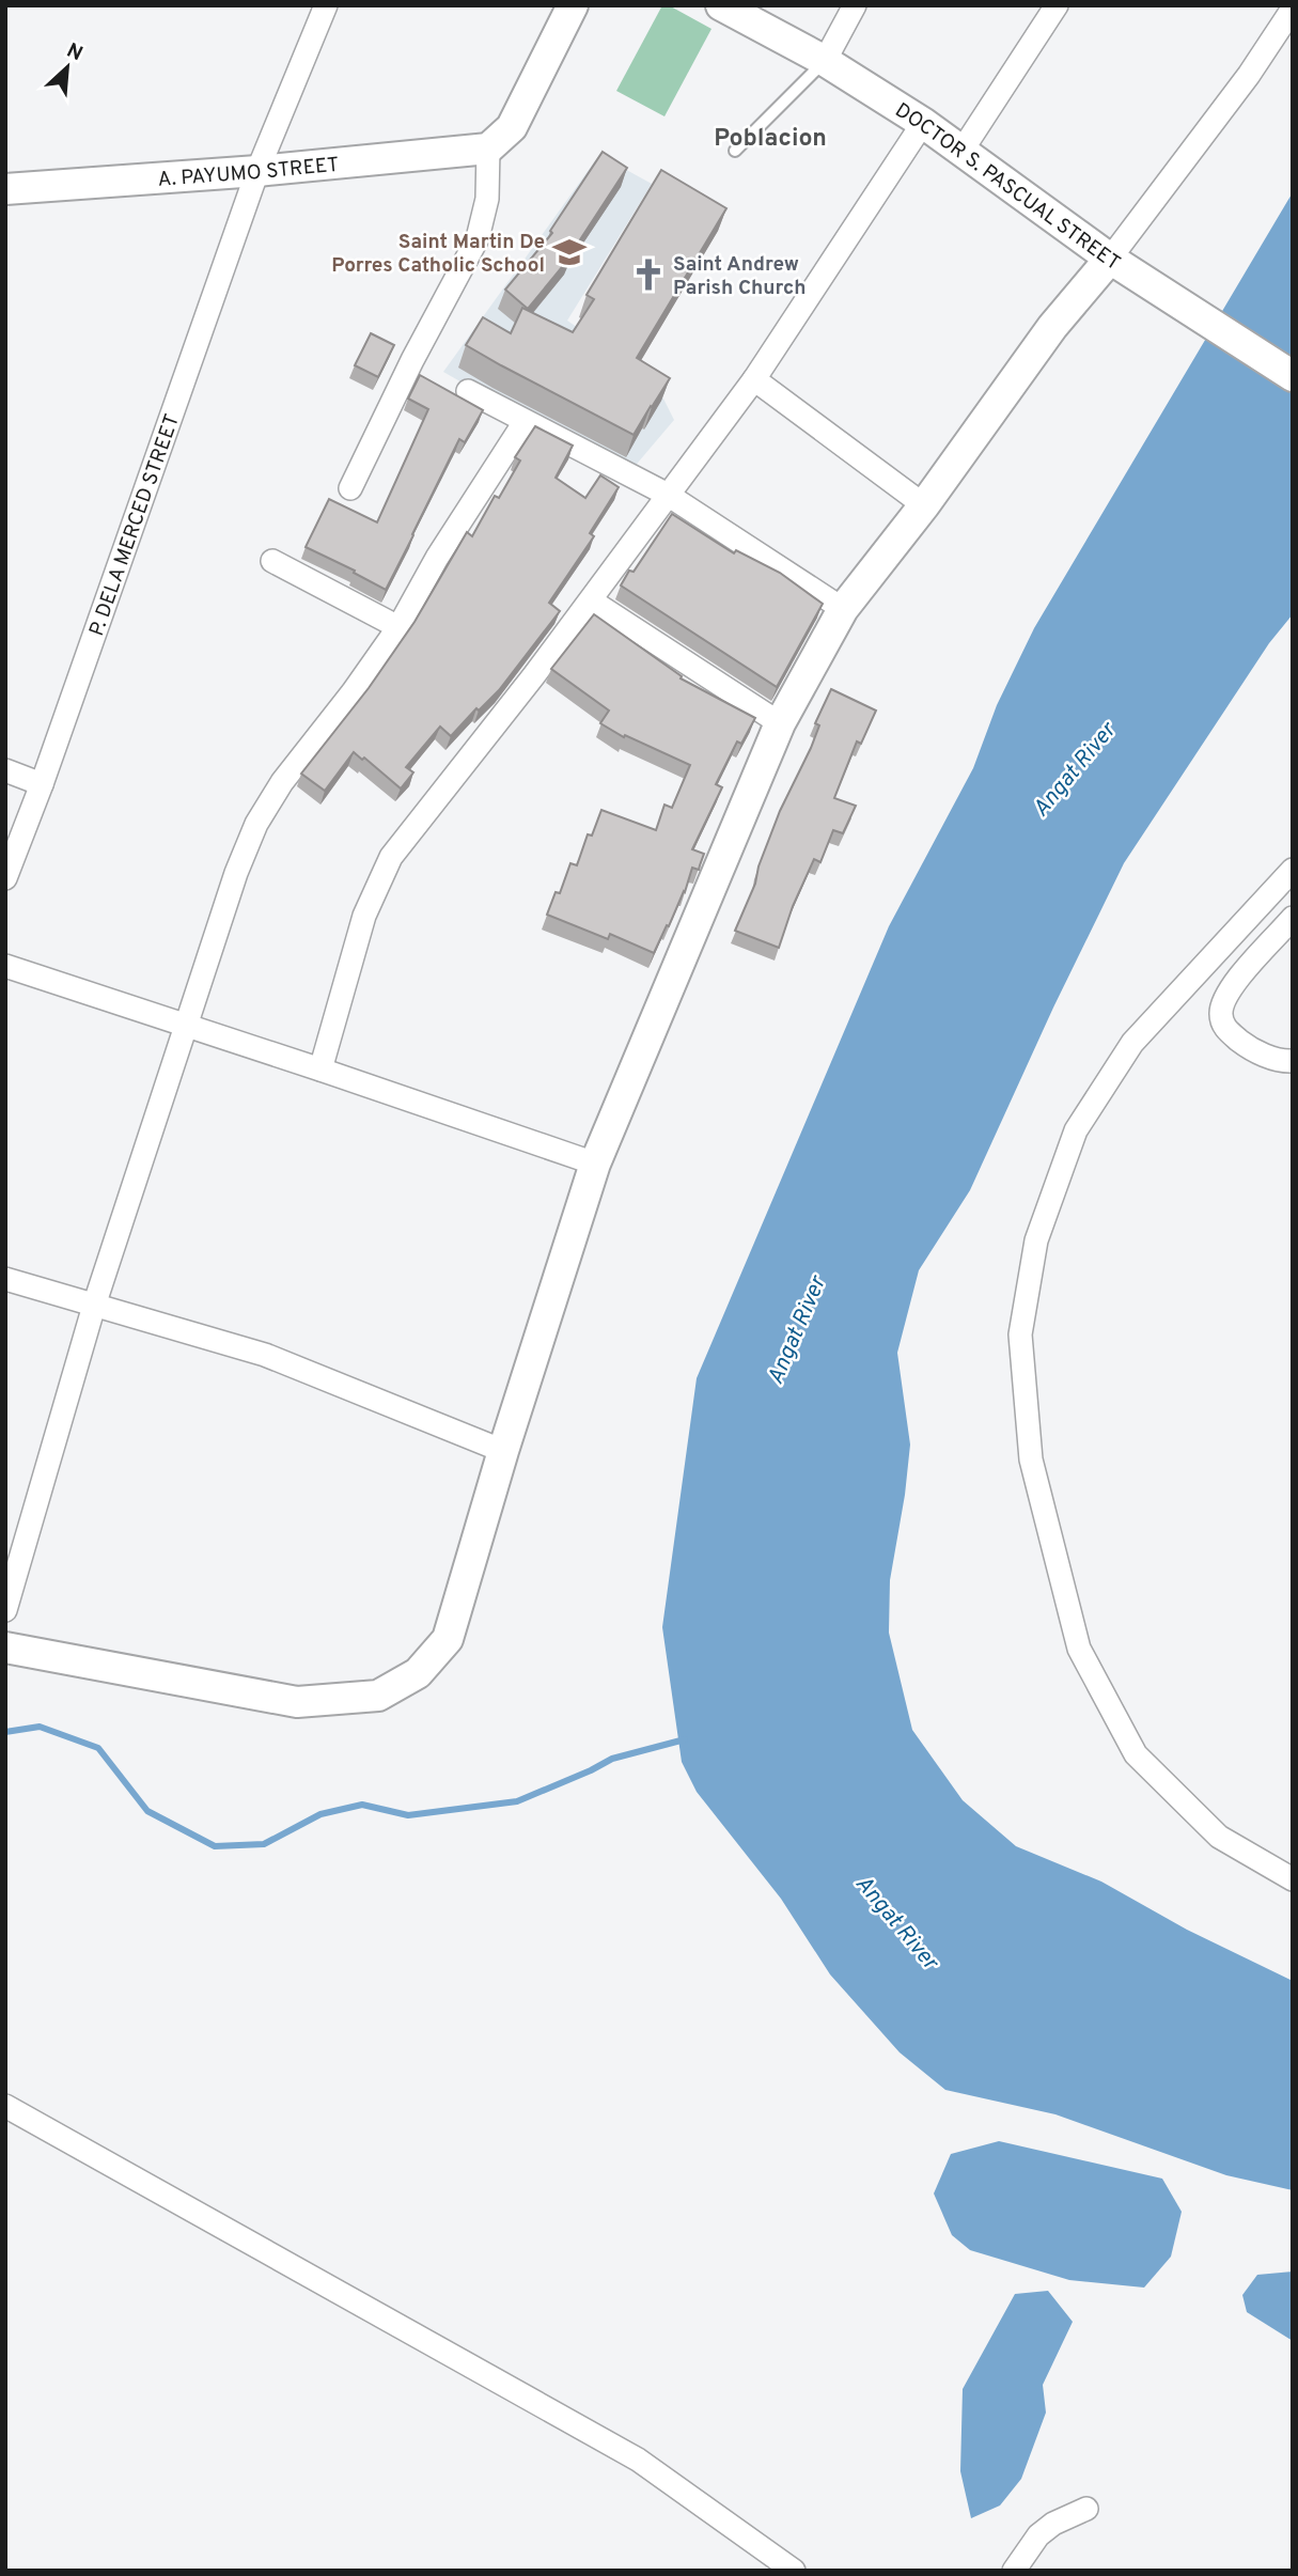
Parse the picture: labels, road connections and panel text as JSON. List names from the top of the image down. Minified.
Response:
{"streets":{"street":["A. PAYUMO STREET","DOCTOR S. PASCUAL STREET","P. DELA MERCED STREET"]},"crossings":[["A. PAYUMO STREET","P. DELA MERCED STREET"]],"districts":["Poblacion"],"water":["Angat River"],"places":{"school or university":["Saint Martin De Porres Catholic School"],"church":["Saint Andrew Parish Church"]},"north":"top right"}
